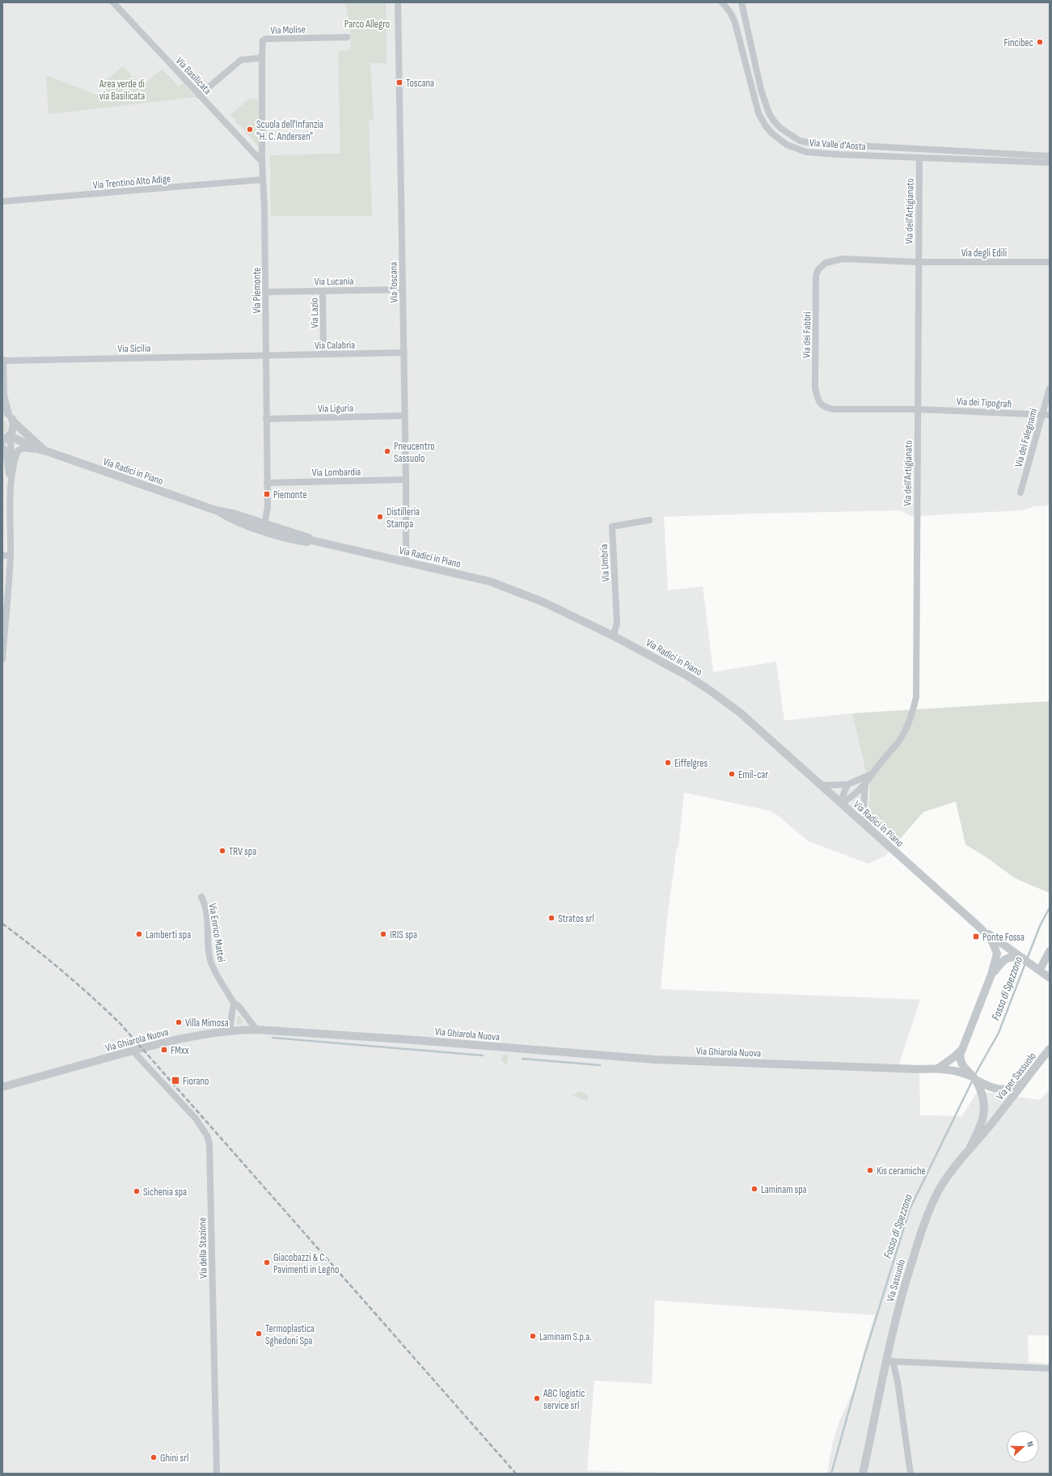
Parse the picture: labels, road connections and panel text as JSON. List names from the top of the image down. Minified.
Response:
{"streets":{"street":["Via Molise","Via Basilicata","Via Valle d'Aosta","Via Trentino Alto Adige","Via dell'Artigianato","Via degli Edili","Via Lucania","Via Toscana","Via Piemonte","Via Lazio","Via dei Fabbri","Via Calabria","Via Sicilia","Via dei Tipografi","Via Liguria","Via dei Falegnami","Via Radici in Piano","Via Lombardia","Via Umbria","Via Enrico Mattei","Via Ghiarola Nuova","Via per Sassuolo","Via della Stazione","Via Sassuolo"]},"crossings":[["Via Molise","Via Piemonte"],["Via Basilicata","Via Piemonte"],["Via Valle d'Aosta","Via dell'Artigianato"],["Via Trentino Alto Adige","Via Piemonte"],["Via dell'Artigianato","Via degli Edili"],["Via dell'Artigianato","Via dei Fabbri"],["Via dell'Artigianato","Via dei Tipografi"],["Via dell'Artigianato","Via Radici in Piano"],["Via degli Edili","Via dei Fabbri"],["Via Lucania","Via Toscana"],["Via Lucania","Via Piemonte"],["Via Lucania","Via Lazio"],["Via Toscana","Via Calabria"],["Via Toscana","Via Liguria"],["Via Toscana","Via Radici in Piano"],["Via Toscana","Via Lombardia"],["Via Piemonte","Via Calabria"],["Via Piemonte","Via Sicilia"],["Via Piemonte","Via Liguria"],["Via Piemonte","Via Lombardia"],["Via Lazio","Via Calabria"],["Via dei Fabbri","Via dei Tipografi"],["Via Calabria","Via Sicilia"],["Via dei Tipografi","Via dei Falegnami"],["Via Radici in Piano","Via Umbria"],["Via Enrico Mattei","Via Ghiarola Nuova"],["Via Ghiarola Nuova","Via per Sassuolo"],["Via Ghiarola Nuova","Via della Stazione"],["Via per Sassuolo","Via Sassuolo"]],"water":["Fossa di Spezzano"],"parks":["Parco Allegro","Area verde di via Basilicata"],"places":{"other":["Fincibec","Scuola dell'Infanzia \"H. C. Andersen\"","Pneucentro Sassuolo","Distilleria Stampa","Eiffelgres","Emil-car","TRV spa","Stratos srl","Lamberti spa","IRIS spa","Villa Mimosa","Kis ceramiche","Laminam spa","Sichenia spa","Giacobazzi & C. Pavimenti in Legno","Termoplastica Sghedoni Spa","Laminam S.p.a.","ABC logistic service srl","Ghini srl"],"transit":["Toscana","Piemonte","Ponte Fossa","FMxx","Fiorano"]},"north":"right"}
